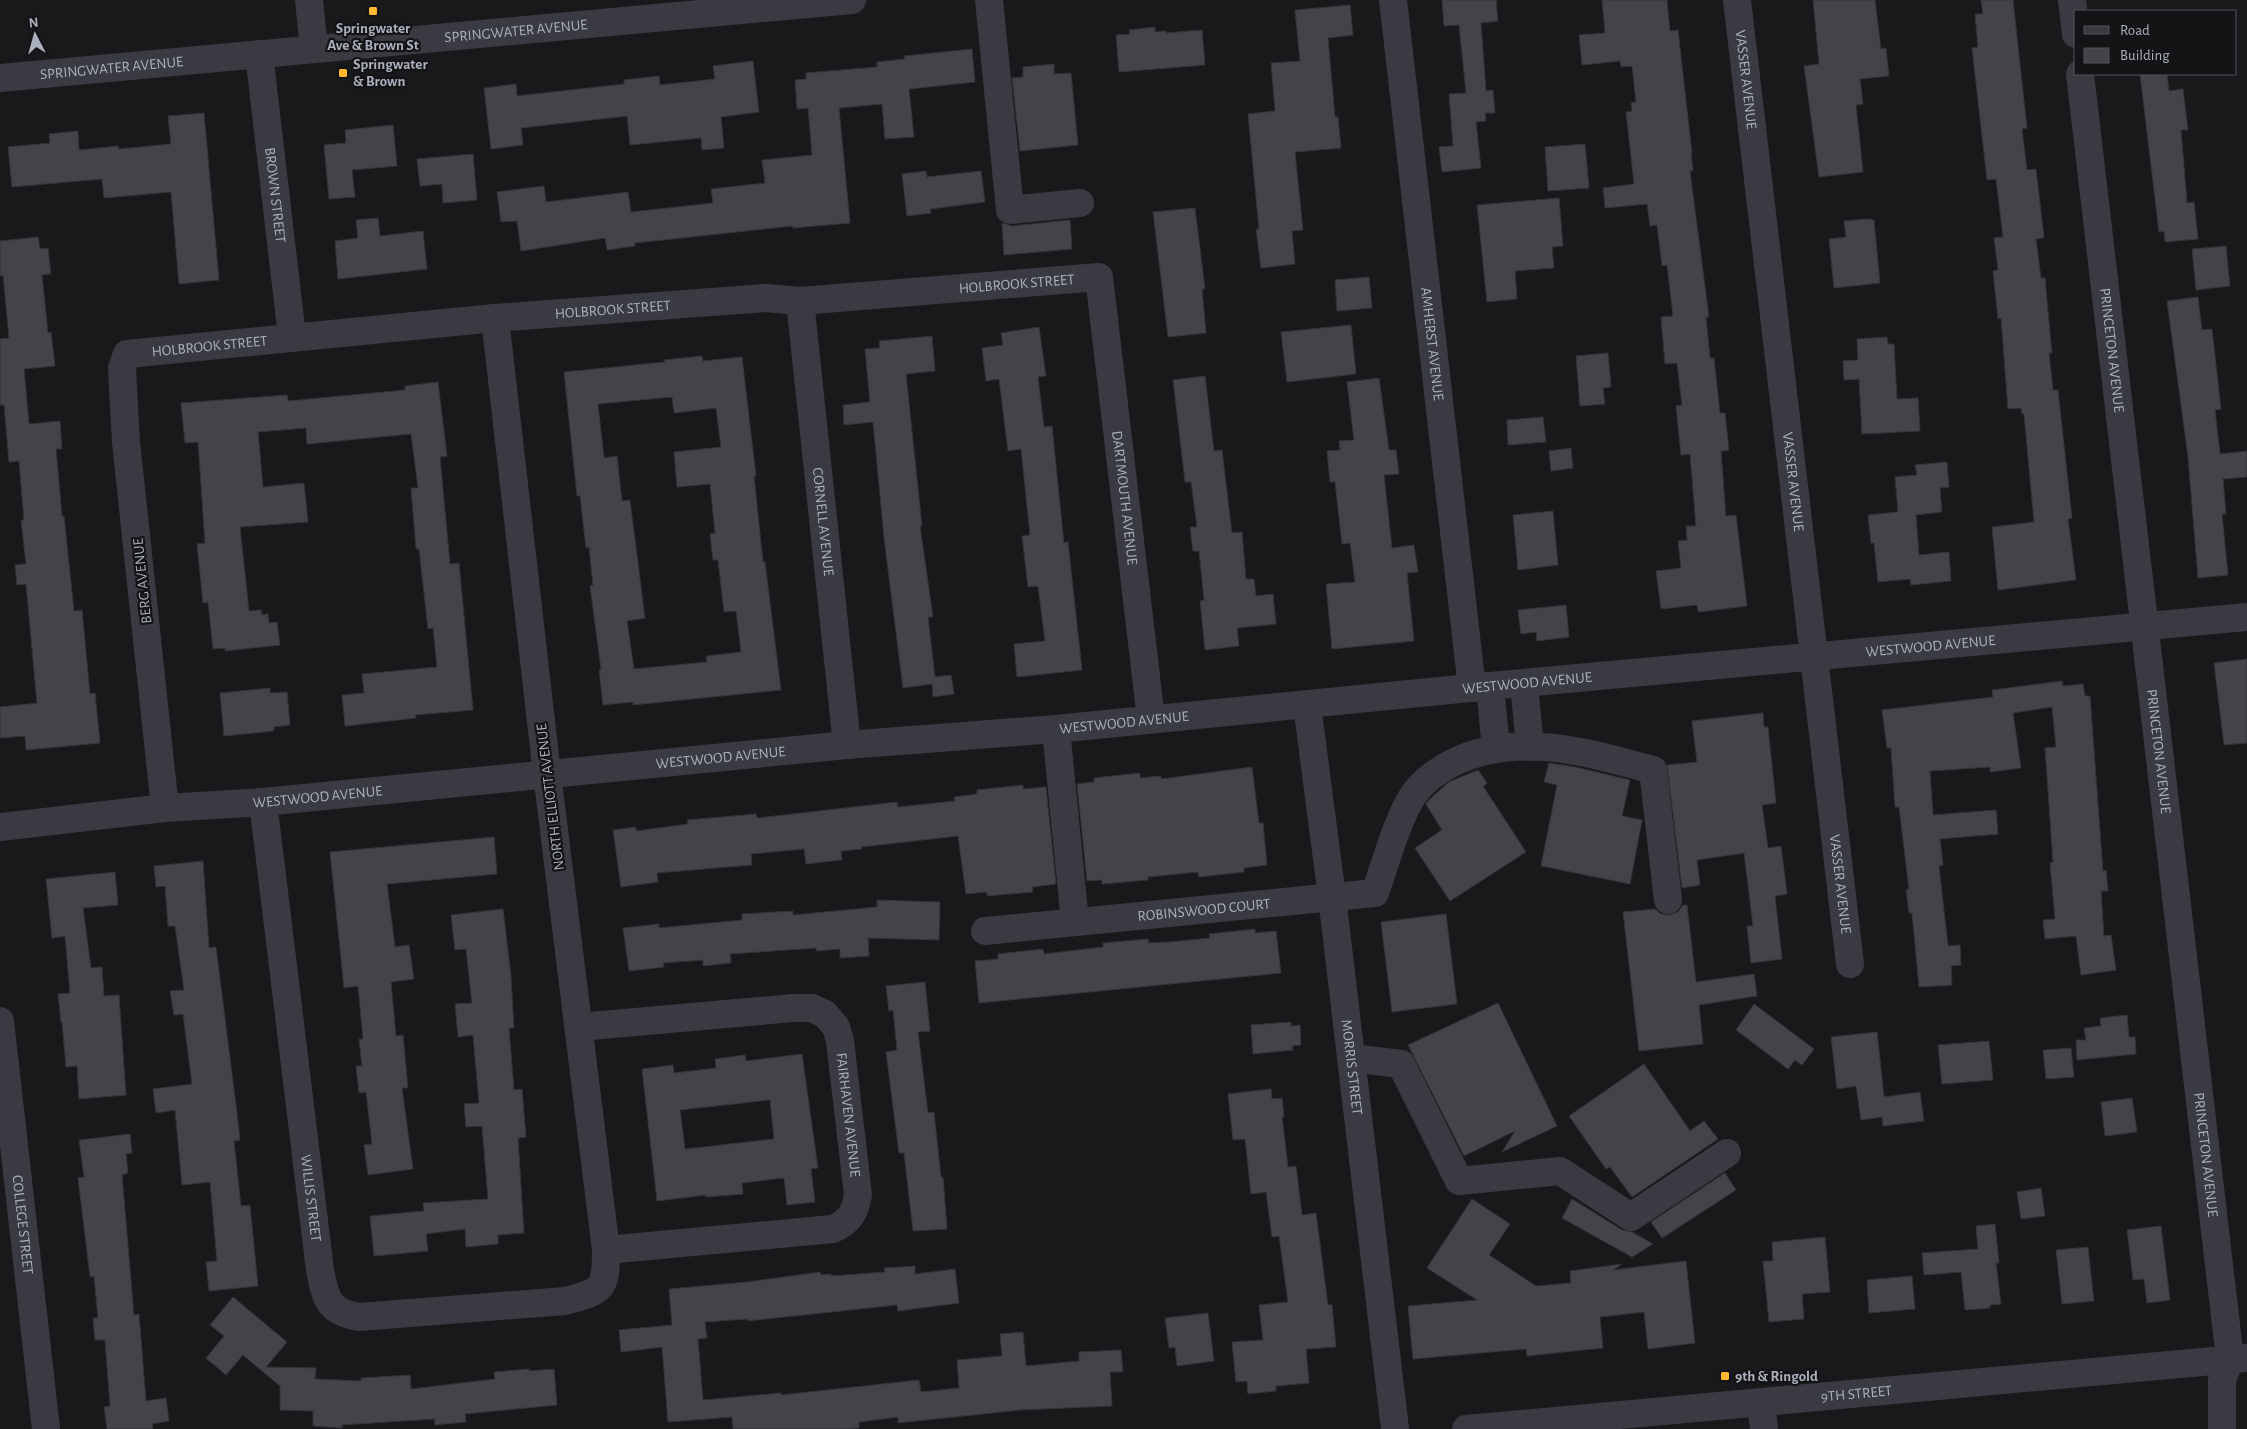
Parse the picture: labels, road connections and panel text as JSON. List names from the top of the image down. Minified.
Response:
{"streets":{"street":["SPRINGWATER AVENUE","VASSER AVENUE","BROWN STREET","HOLBROOK STREET","AMHERST AVENUE","PRINCETON AVENUE","DARTMOUTH AVENUE","CORNELL AVENUE","BERG AVENUE","WESTWOOD AVENUE","NORTH ELLIOTT AVENUE","ROBINSWOOD COURT","MORRIS STREET","FAIRHAVEN AVENUE","WILLIS STREET","COLLEGE STREET","9TH STREET"]},"crossings":[["SPRINGWATER AVENUE","BROWN STREET"],["VASSER AVENUE","WESTWOOD AVENUE"],["BROWN STREET","HOLBROOK STREET"],["HOLBROOK STREET","DARTMOUTH AVENUE"],["HOLBROOK STREET","CORNELL AVENUE"],["HOLBROOK STREET","BERG AVENUE"],["HOLBROOK STREET","NORTH ELLIOTT AVENUE"],["AMHERST AVENUE","WESTWOOD AVENUE"],["AMHERST AVENUE","ROBINSWOOD COURT"],["PRINCETON AVENUE","WESTWOOD AVENUE"],["PRINCETON AVENUE","9TH STREET"],["DARTMOUTH AVENUE","WESTWOOD AVENUE"],["CORNELL AVENUE","WESTWOOD AVENUE"],["BERG AVENUE","WESTWOOD AVENUE"],["WESTWOOD AVENUE","NORTH ELLIOTT AVENUE"],["WESTWOOD AVENUE","MORRIS STREET"],["WESTWOOD AVENUE","WILLIS STREET"],["NORTH ELLIOTT AVENUE","FAIRHAVEN AVENUE"],["NORTH ELLIOTT AVENUE","WILLIS STREET"],["ROBINSWOOD COURT","MORRIS STREET"],["FAIRHAVEN AVENUE","WILLIS STREET"]],"places":{"transit":["Springwater Ave & Brown St","Springwater & Brown","9th & Ringold"]},"legend":["Road","Building"],"north":"top"}
